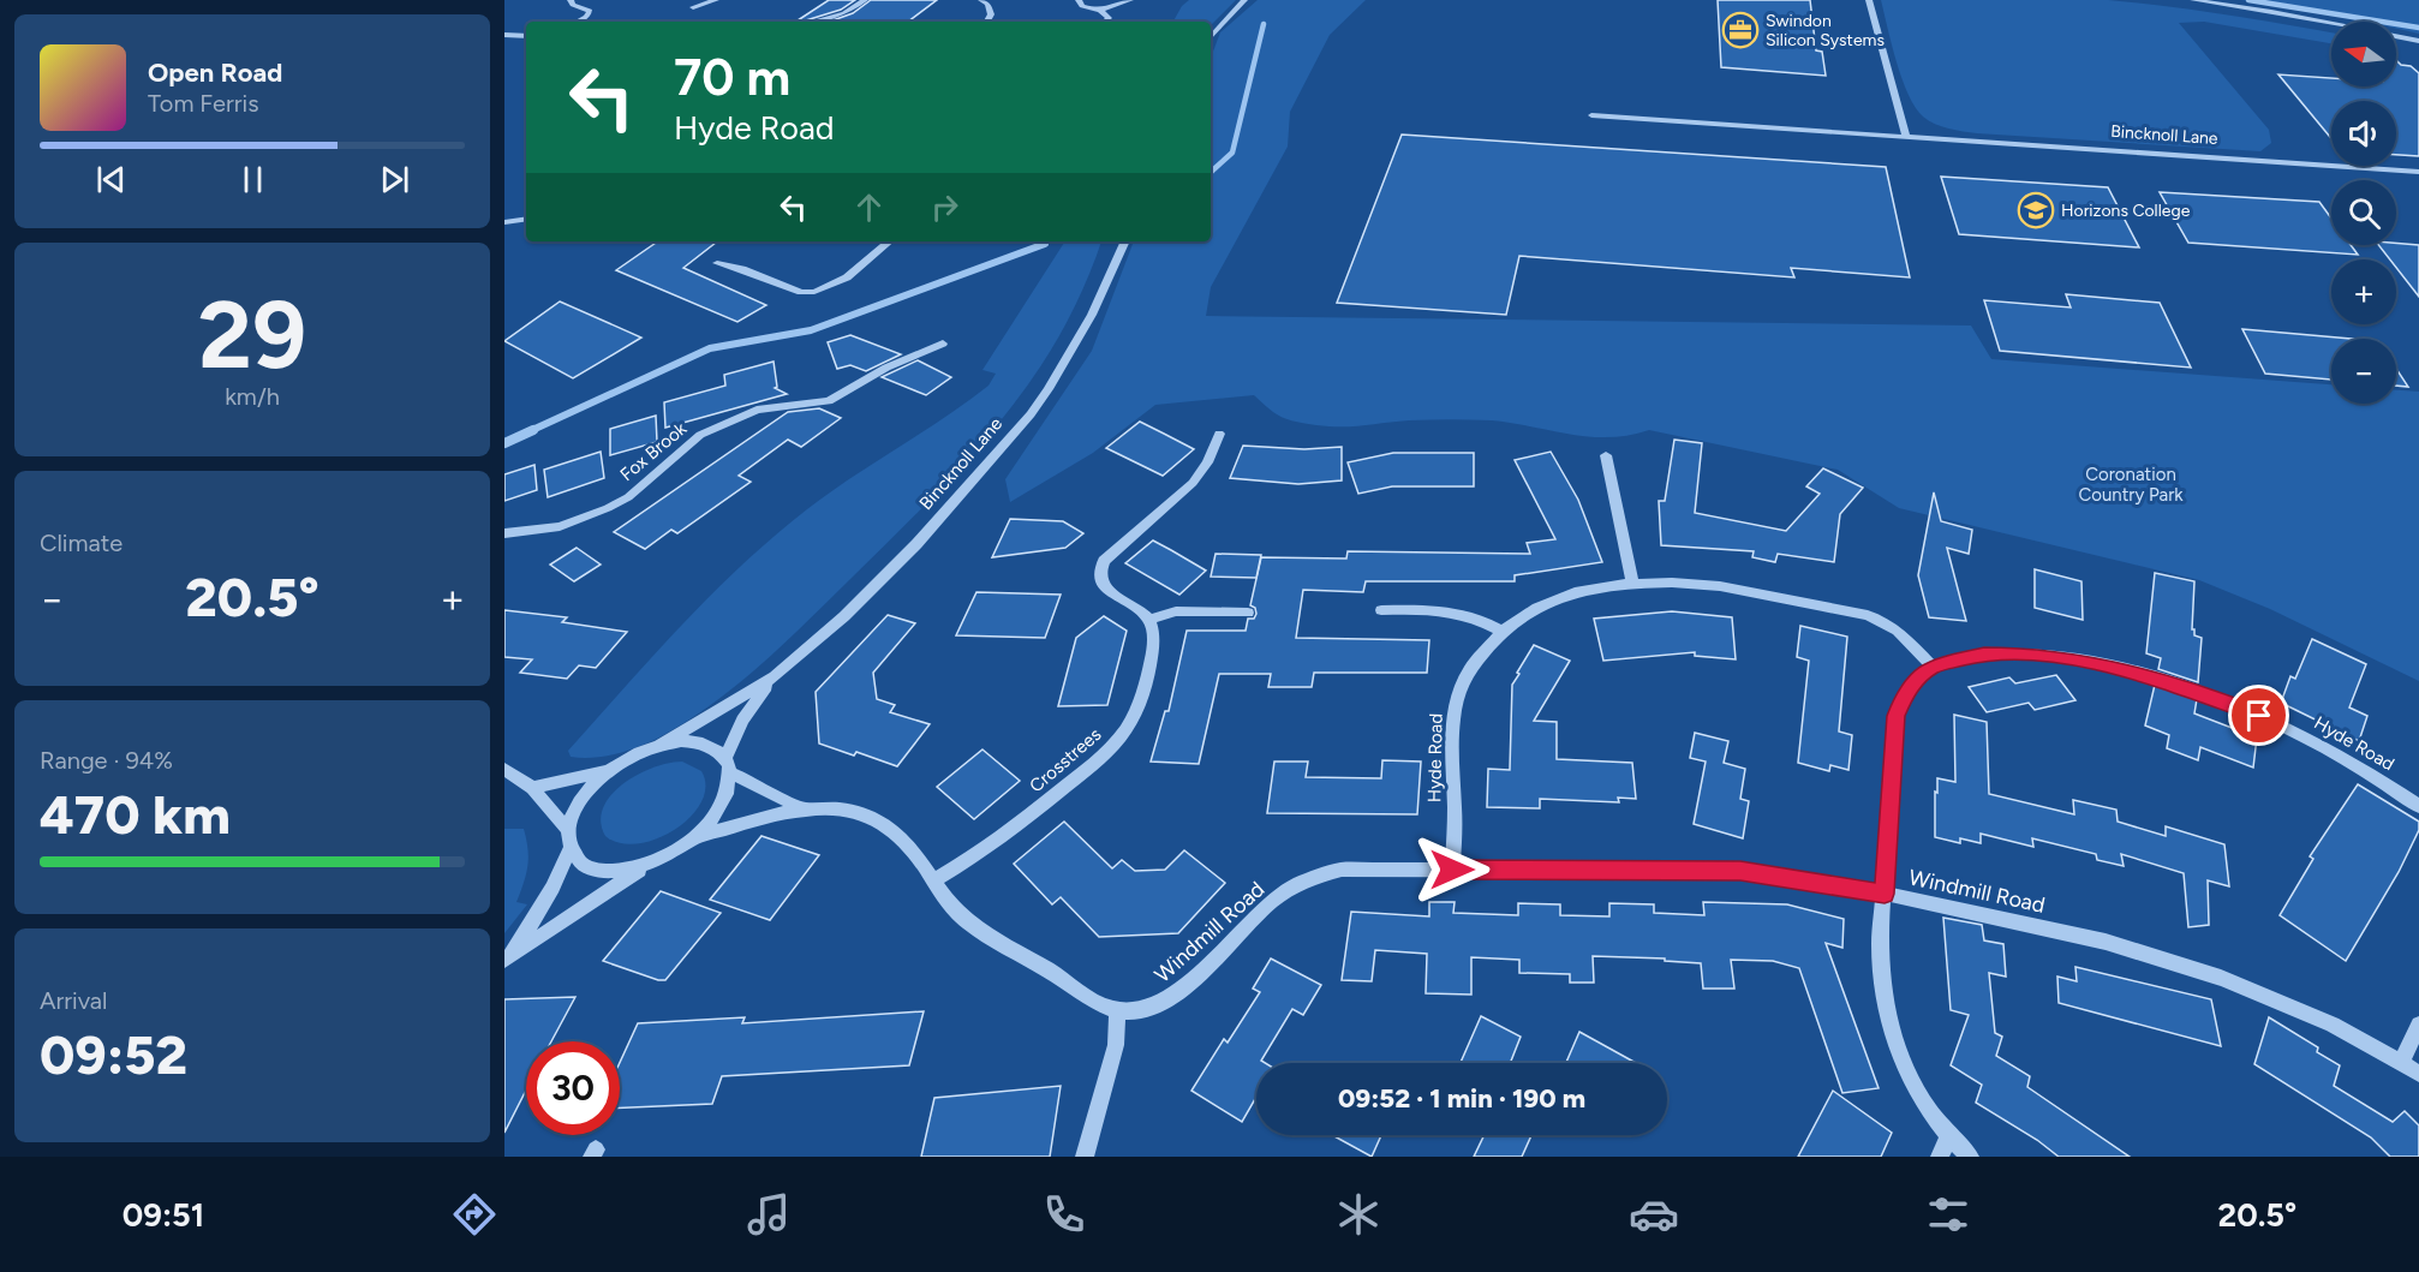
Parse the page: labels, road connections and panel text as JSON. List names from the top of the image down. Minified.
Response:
{"streets":{"street":["Bincknoll Lane","Fox Brook","Hyde Road","Crosstrees","Windmill Road"]},"crossings":[["Hyde Road","Windmill Road"]],"parks":["Coronation Country Park"],"places":{"office":["Swindon Silicon Systems"],"school or university":["Horizons College"]},"north":"left","page":{"map_buttons":["+","−"],"turn":["70 m","Hyde Road"],"song":["Open Road","Tom Ferris"],"tile":[["29","km/h"],"Climate",["Range · 94%","470 km"],["Arrival","09:52"]],"heat":["−","20.5°","+"],"limit":"30","trip":"09:52 · 1 min · 190 m","tabs":["09:51","20.5°"]}}
